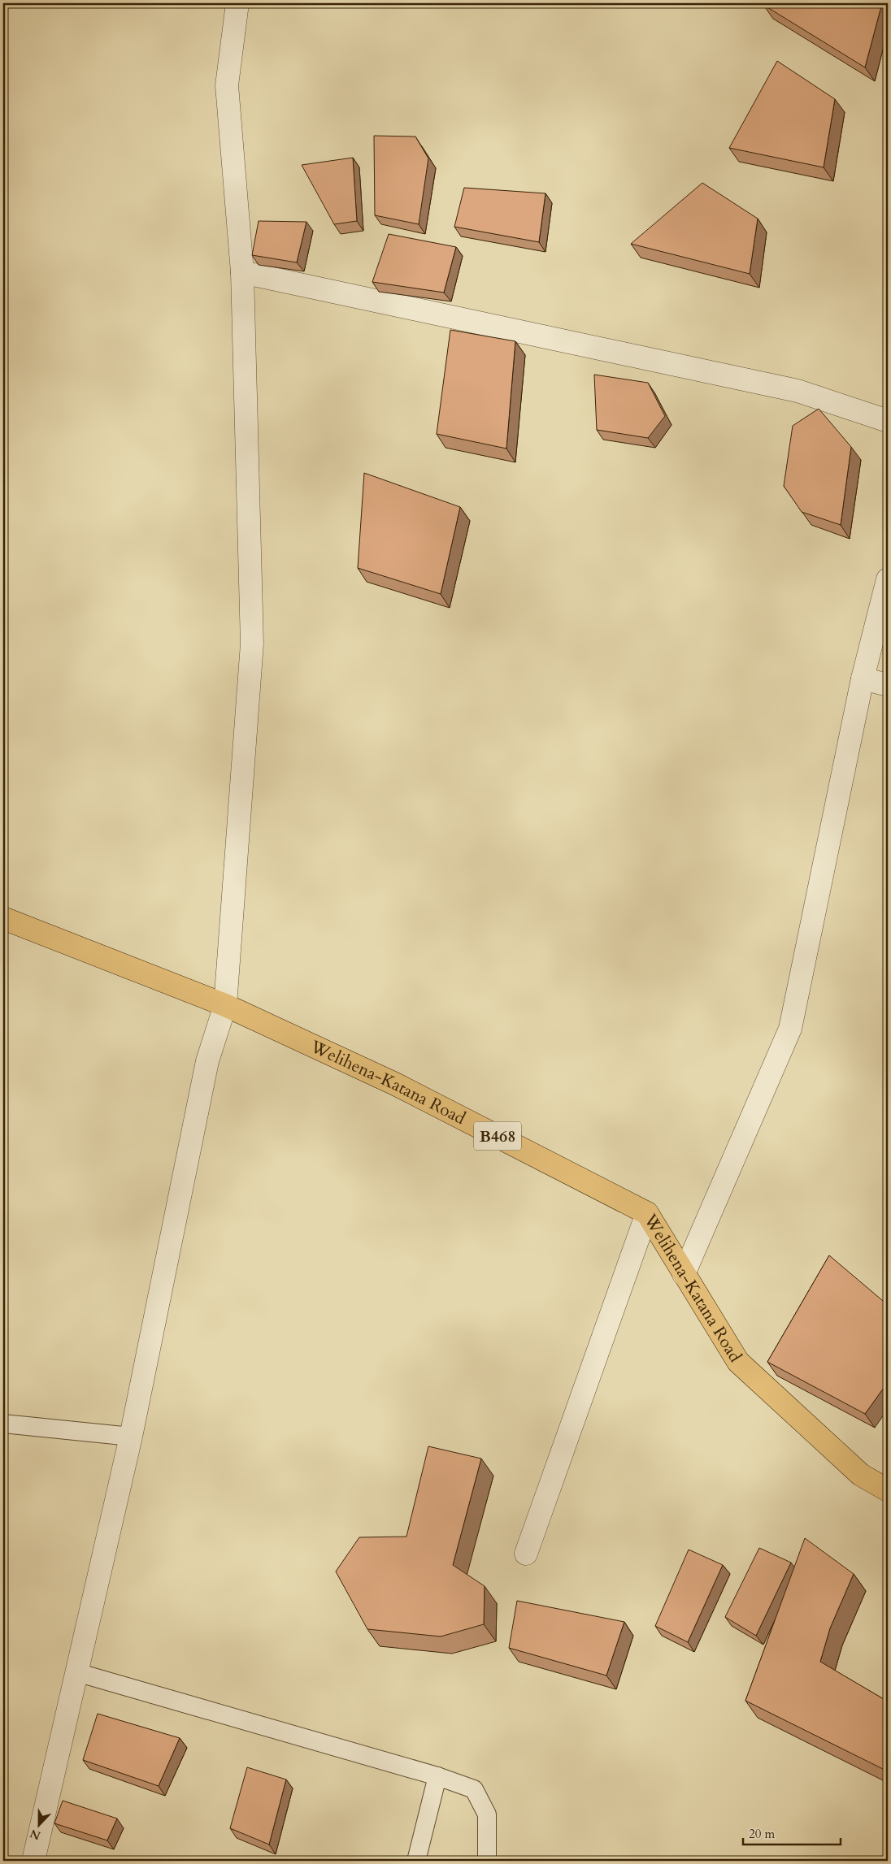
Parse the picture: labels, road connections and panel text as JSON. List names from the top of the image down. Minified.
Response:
{"streets":{"main road":["Welihena-Katana Road","B468"]},"scale_bar":"20 m","north":"bottom"}
